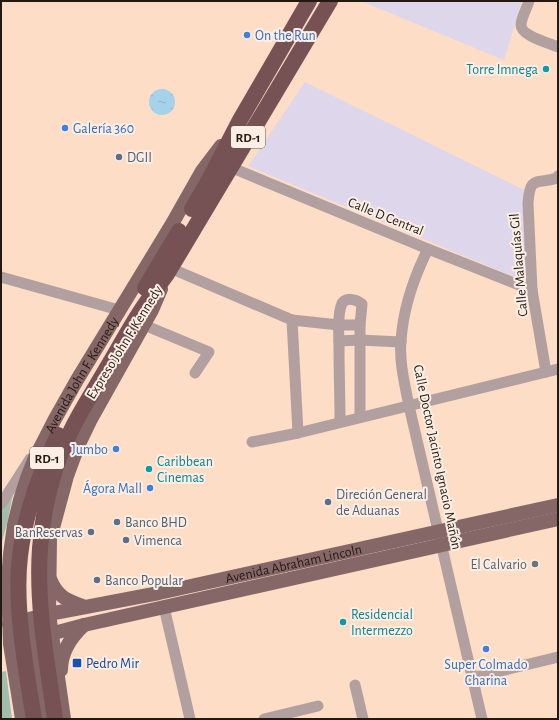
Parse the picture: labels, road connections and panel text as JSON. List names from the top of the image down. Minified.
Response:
{"streets":{"highway":["RD-1","Expreso John F. Kennedy"],"main road":["Avenida John F. Kennedy","Avenida Abraham Lincoln"],"street":["Calle D Central","Calle Malaquías Gil","Calle Doctor Jacinto Ignacio Mañón"]},"crossings":[["Calle D Central","Calle Malaquías Gil"],["Calle D Central","Expreso John F. Kennedy"],["Calle D Central","Calle Doctor Jacinto Ignacio Mañón"],["Expreso John F. Kennedy","Avenida John F. Kennedy"],["Avenida John F. Kennedy","Avenida Abraham Lincoln"],["Calle Doctor Jacinto Ignacio Mañón","Avenida Abraham Lincoln"]],"places":{"other":["On the Run","Torre Imnega","Galería 360","DGII","Jumbo","Caribbean Cinemas","Ágora Mall","Direción General de Aduanas","Banco BHD","BanReservas","Vimenca","El Calvario","Banco Popular","Residencial Intermezzo","Super Colmado Charina"],"transit":["Pedro Mir"]}}
